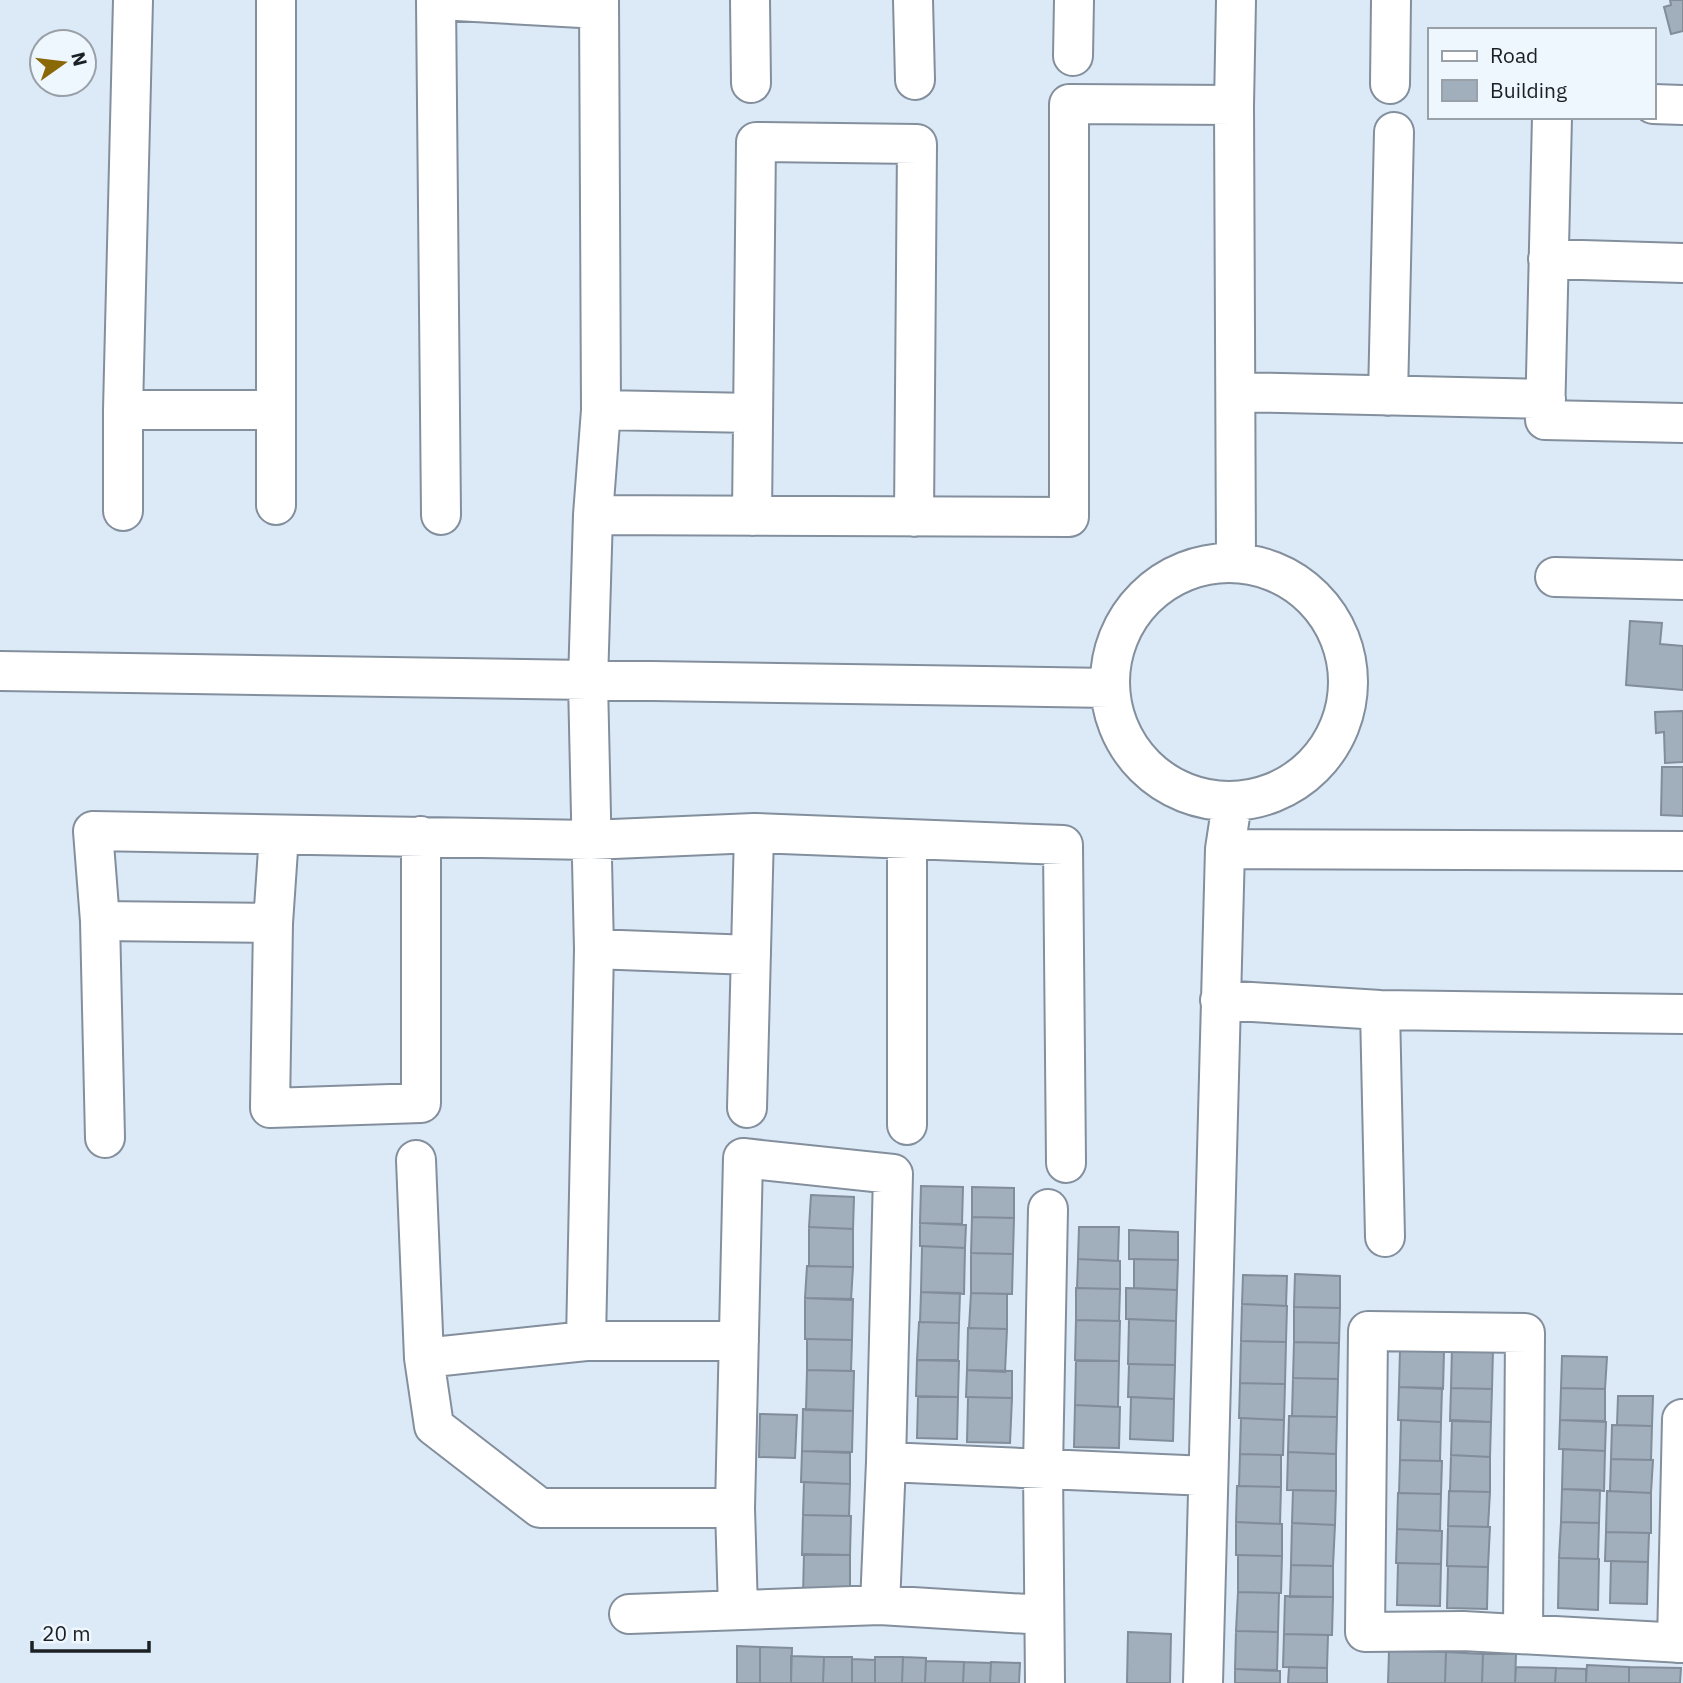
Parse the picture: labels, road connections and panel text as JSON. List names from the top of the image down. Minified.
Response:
{"legend":["Road","Building"],"scale_bar":"20 m","north":"right"}
